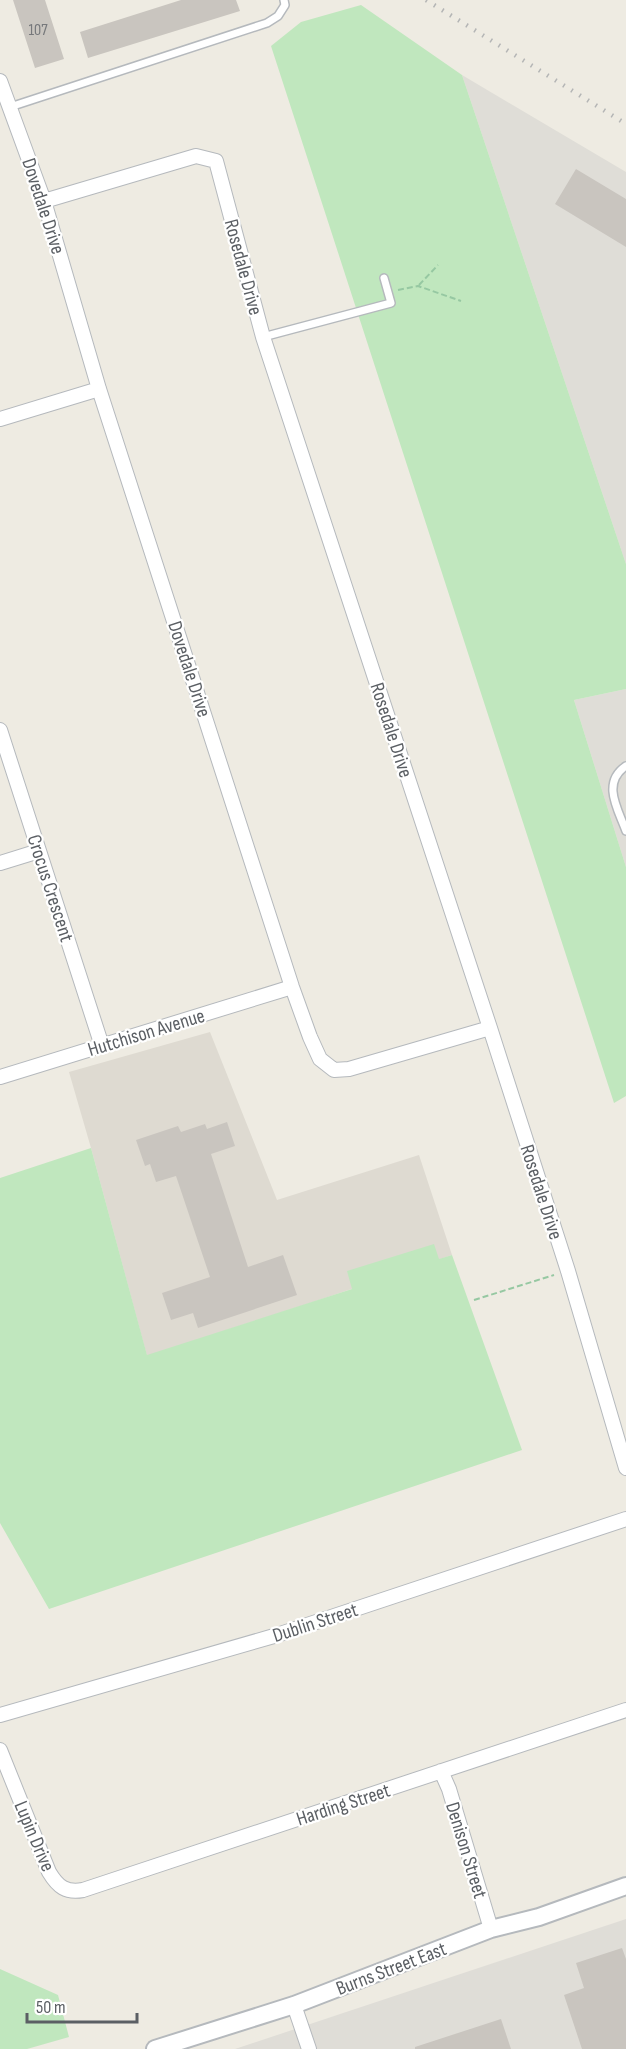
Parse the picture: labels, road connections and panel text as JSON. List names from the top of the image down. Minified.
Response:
{"streets":{"street":["Dovedale Drive","Rosedale Drive","Crocus Crescent","Hutchison Avenue","Dublin Street","Harding Street","Lupin Drive","Denison Street","Burns Street East"]},"crossings":[["Dovedale Drive","Rosedale Drive"],["Dovedale Drive","Hutchison Avenue"],["Crocus Crescent","Hutchison Avenue"],["Harding Street","Lupin Drive"],["Harding Street","Denison Street"],["Denison Street","Burns Street East"]],"house_numbers":["107"],"scale_bar":"50 m"}
